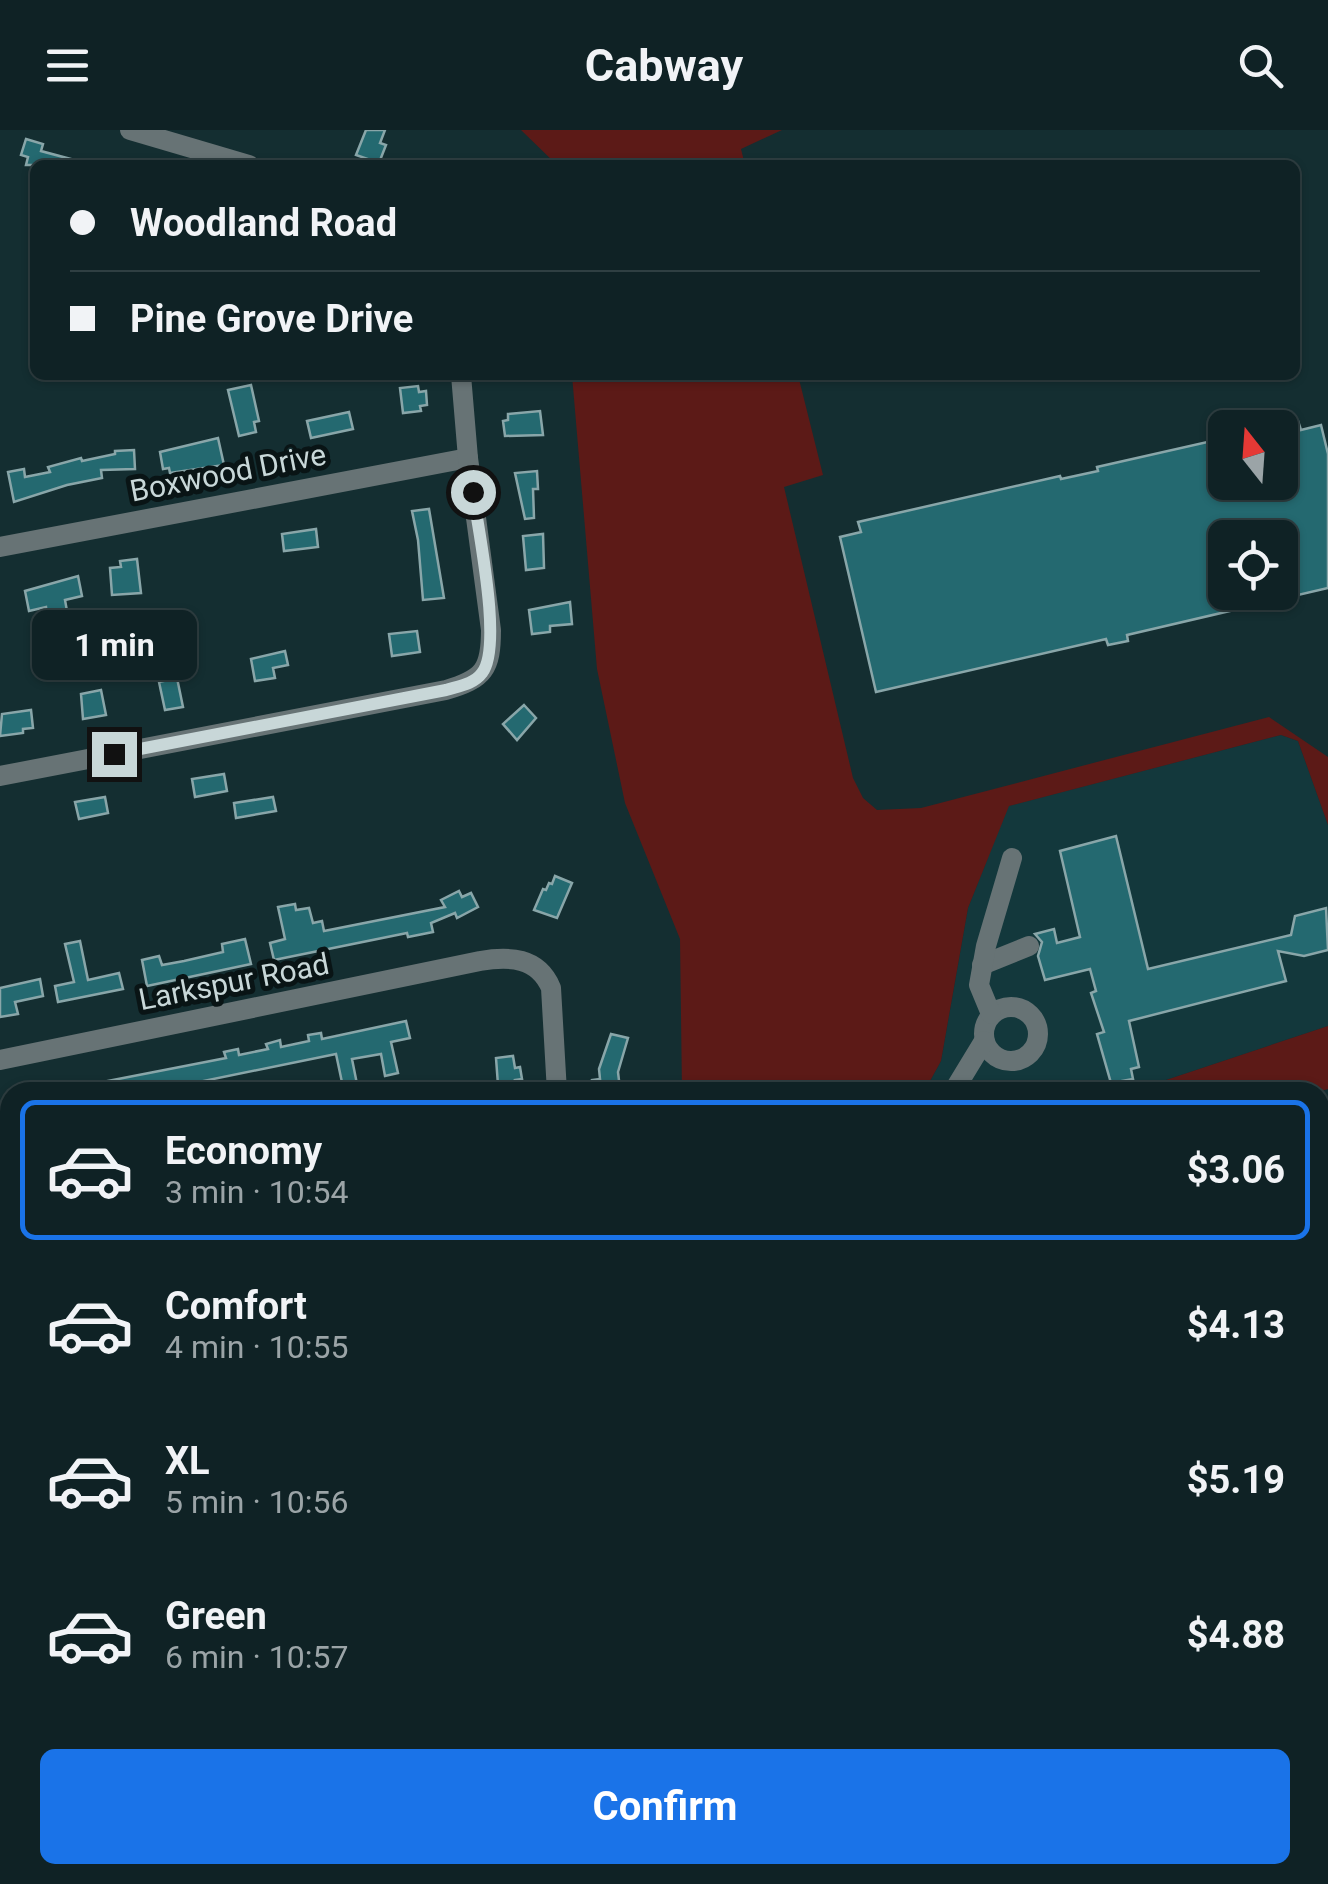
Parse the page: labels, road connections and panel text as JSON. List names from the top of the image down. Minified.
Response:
{"streets":{"street":["Boxwood Drive","Larkspur Road"]},"north":"top","page":{"header":"Cabway","banner":["Woodland Road","Pine Grove Drive"],"bubble":"1 min","list":[{"name":"Economy","note":"3 min · 10:54","value":"$3.06"},{"name":"Comfort","note":"4 min · 10:55","value":"$4.13"},{"name":"XL","note":"5 min · 10:56","value":"$5.19"},{"name":"Green","note":"6 min · 10:57","value":"$4.88"}],"buttons":"Confirm"}}
